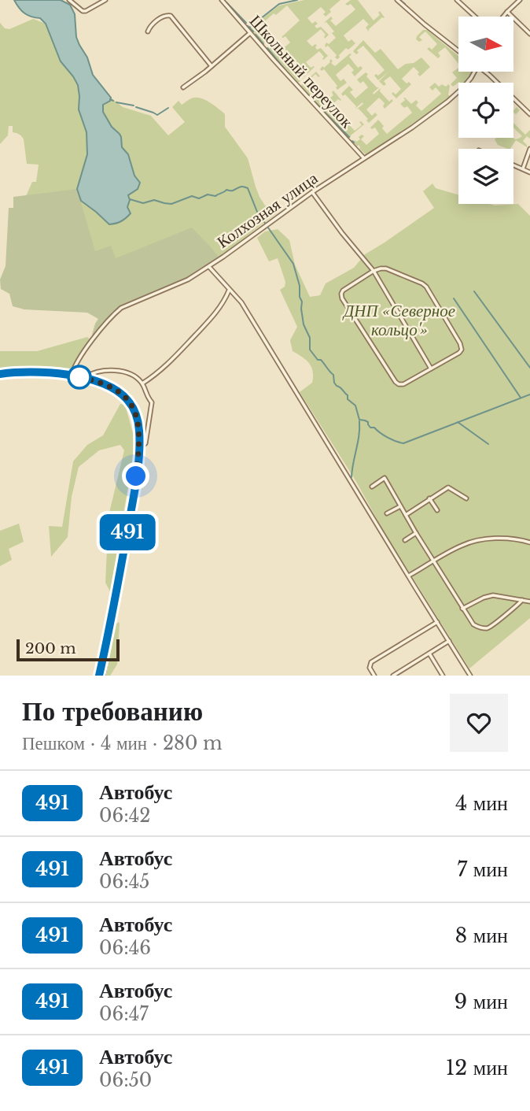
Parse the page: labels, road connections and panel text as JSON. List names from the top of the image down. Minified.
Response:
{"streets":{"street":["Школьный переулок","Колхозная улица"]},"crossings":[["Школьный переулок","Колхозная улица"]],"parks":["ДНП «Северное кольцо'»"],"lines":["bus line 491"],"scale_bar":"200 m","north":"right","page":{"on_map":"491","scale":"200 m","heading":["По требованию","Пешком · 4 мин · 280 m"],"list":[{"mark":"491","name":"Автобус","note":"06:42","value":"4 мин"},{"mark":"491","name":"Автобус","note":"06:45","value":"7 мин"},{"mark":"491","name":"Автобус","note":"06:46","value":"8 мин"},{"mark":"491","name":"Автобус","note":"06:47","value":"9 мин"},{"mark":"491","name":"Автобус","note":"06:50","value":"12 мин"}]}}
